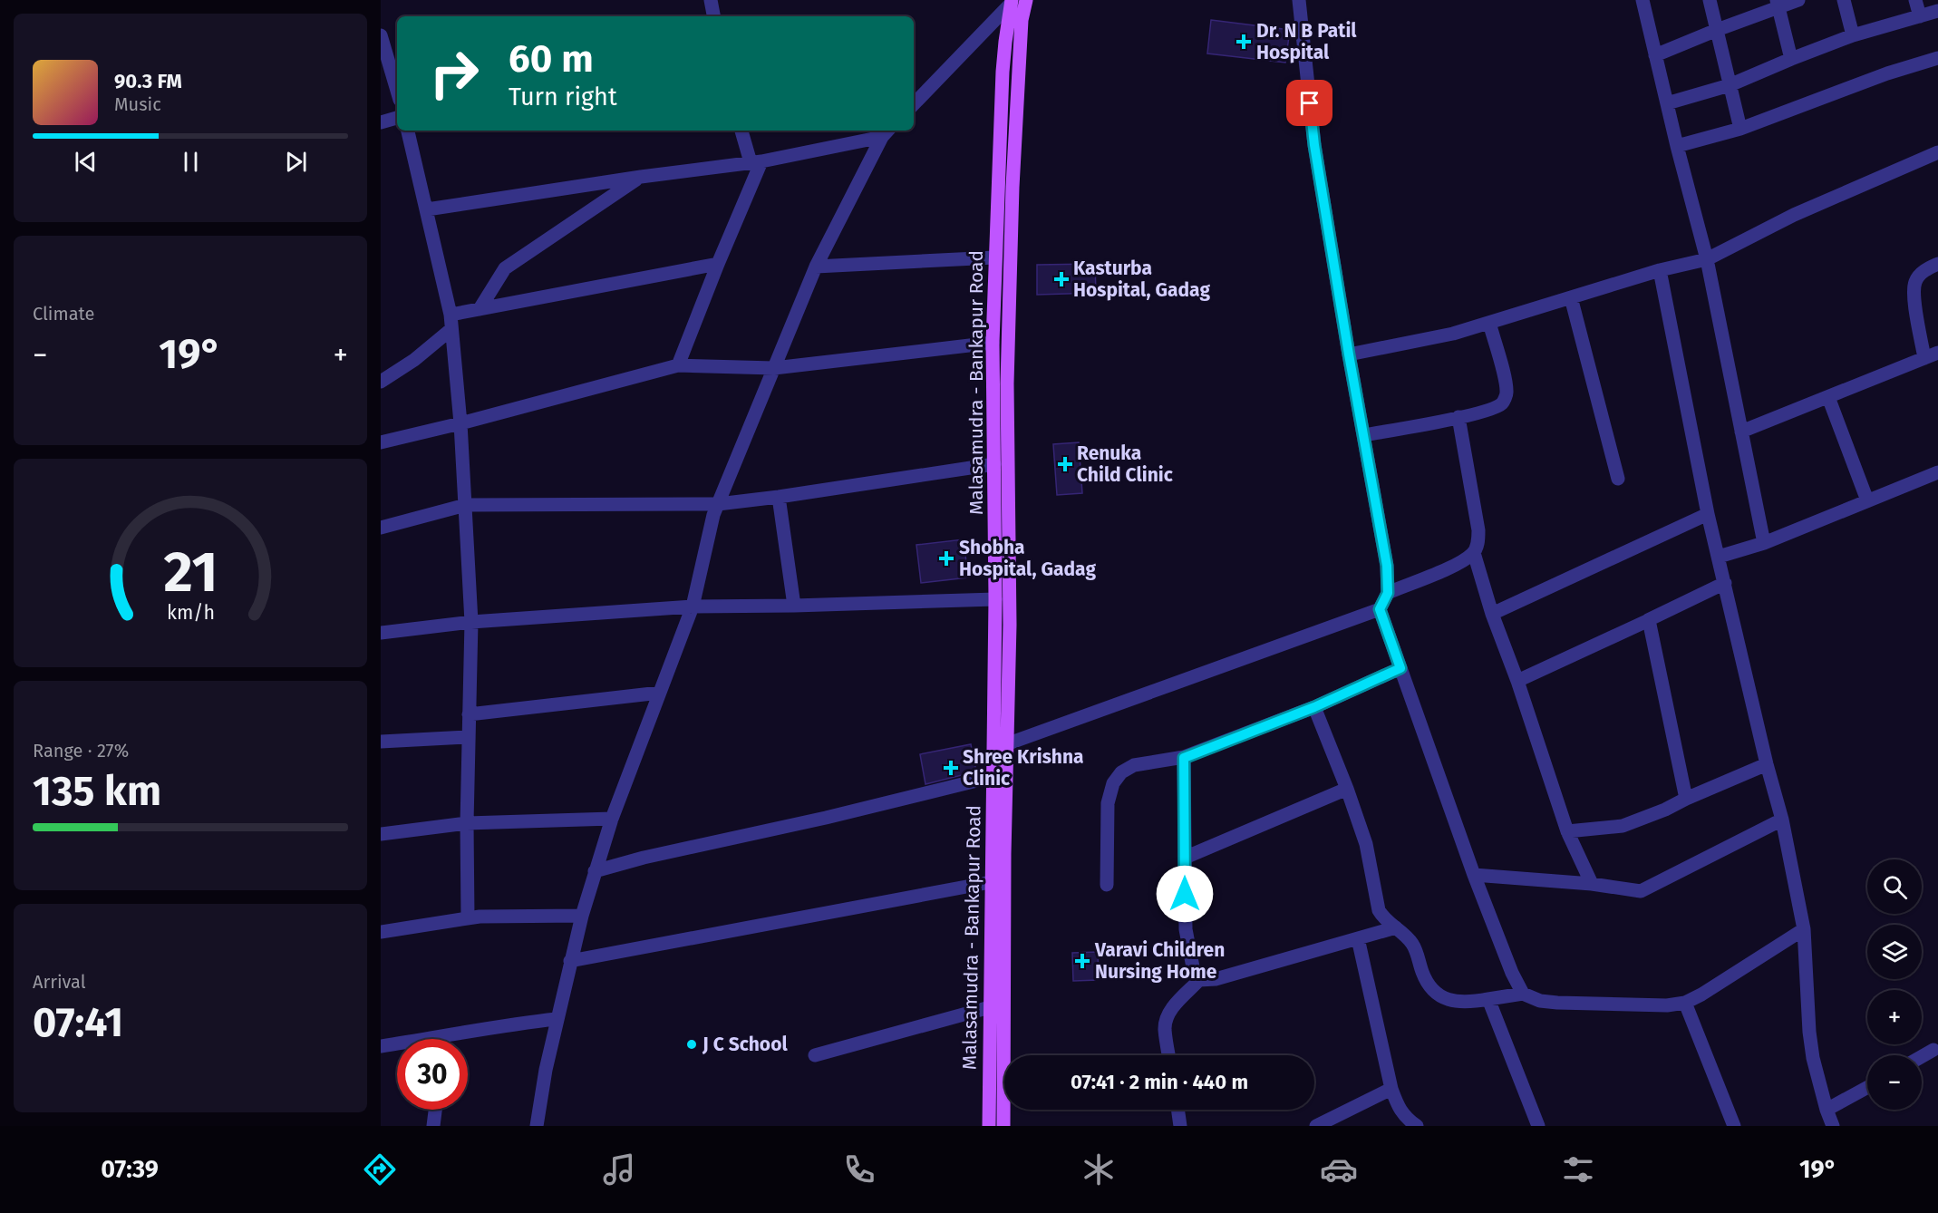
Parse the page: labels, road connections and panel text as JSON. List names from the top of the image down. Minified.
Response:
{"streets":{"main road":["Malasamudra - Bankapur Road"]},"places":{"health":["Dr. N B Patil Hospital","Kasturba Hospital, Gadag","Renuka Child Clinic","Shobha Hospital, Gadag","Shree Krishna Clinic","Varavi Children Nursing Home"],"other":["J C School"]},"page":{"turn":["60 m","Turn right"],"song":["90.3 FM","Music"],"tile":["Climate",["Range · 27%","135 km"],["Arrival","07:41"]],"heat":["−","19°","+"],"map_buttons":["+","−"],"limit":"30","trip":"07:41 · 2 min · 440 m","tabs":["07:39","19°"],"gauge":["21","km/h"]}}
